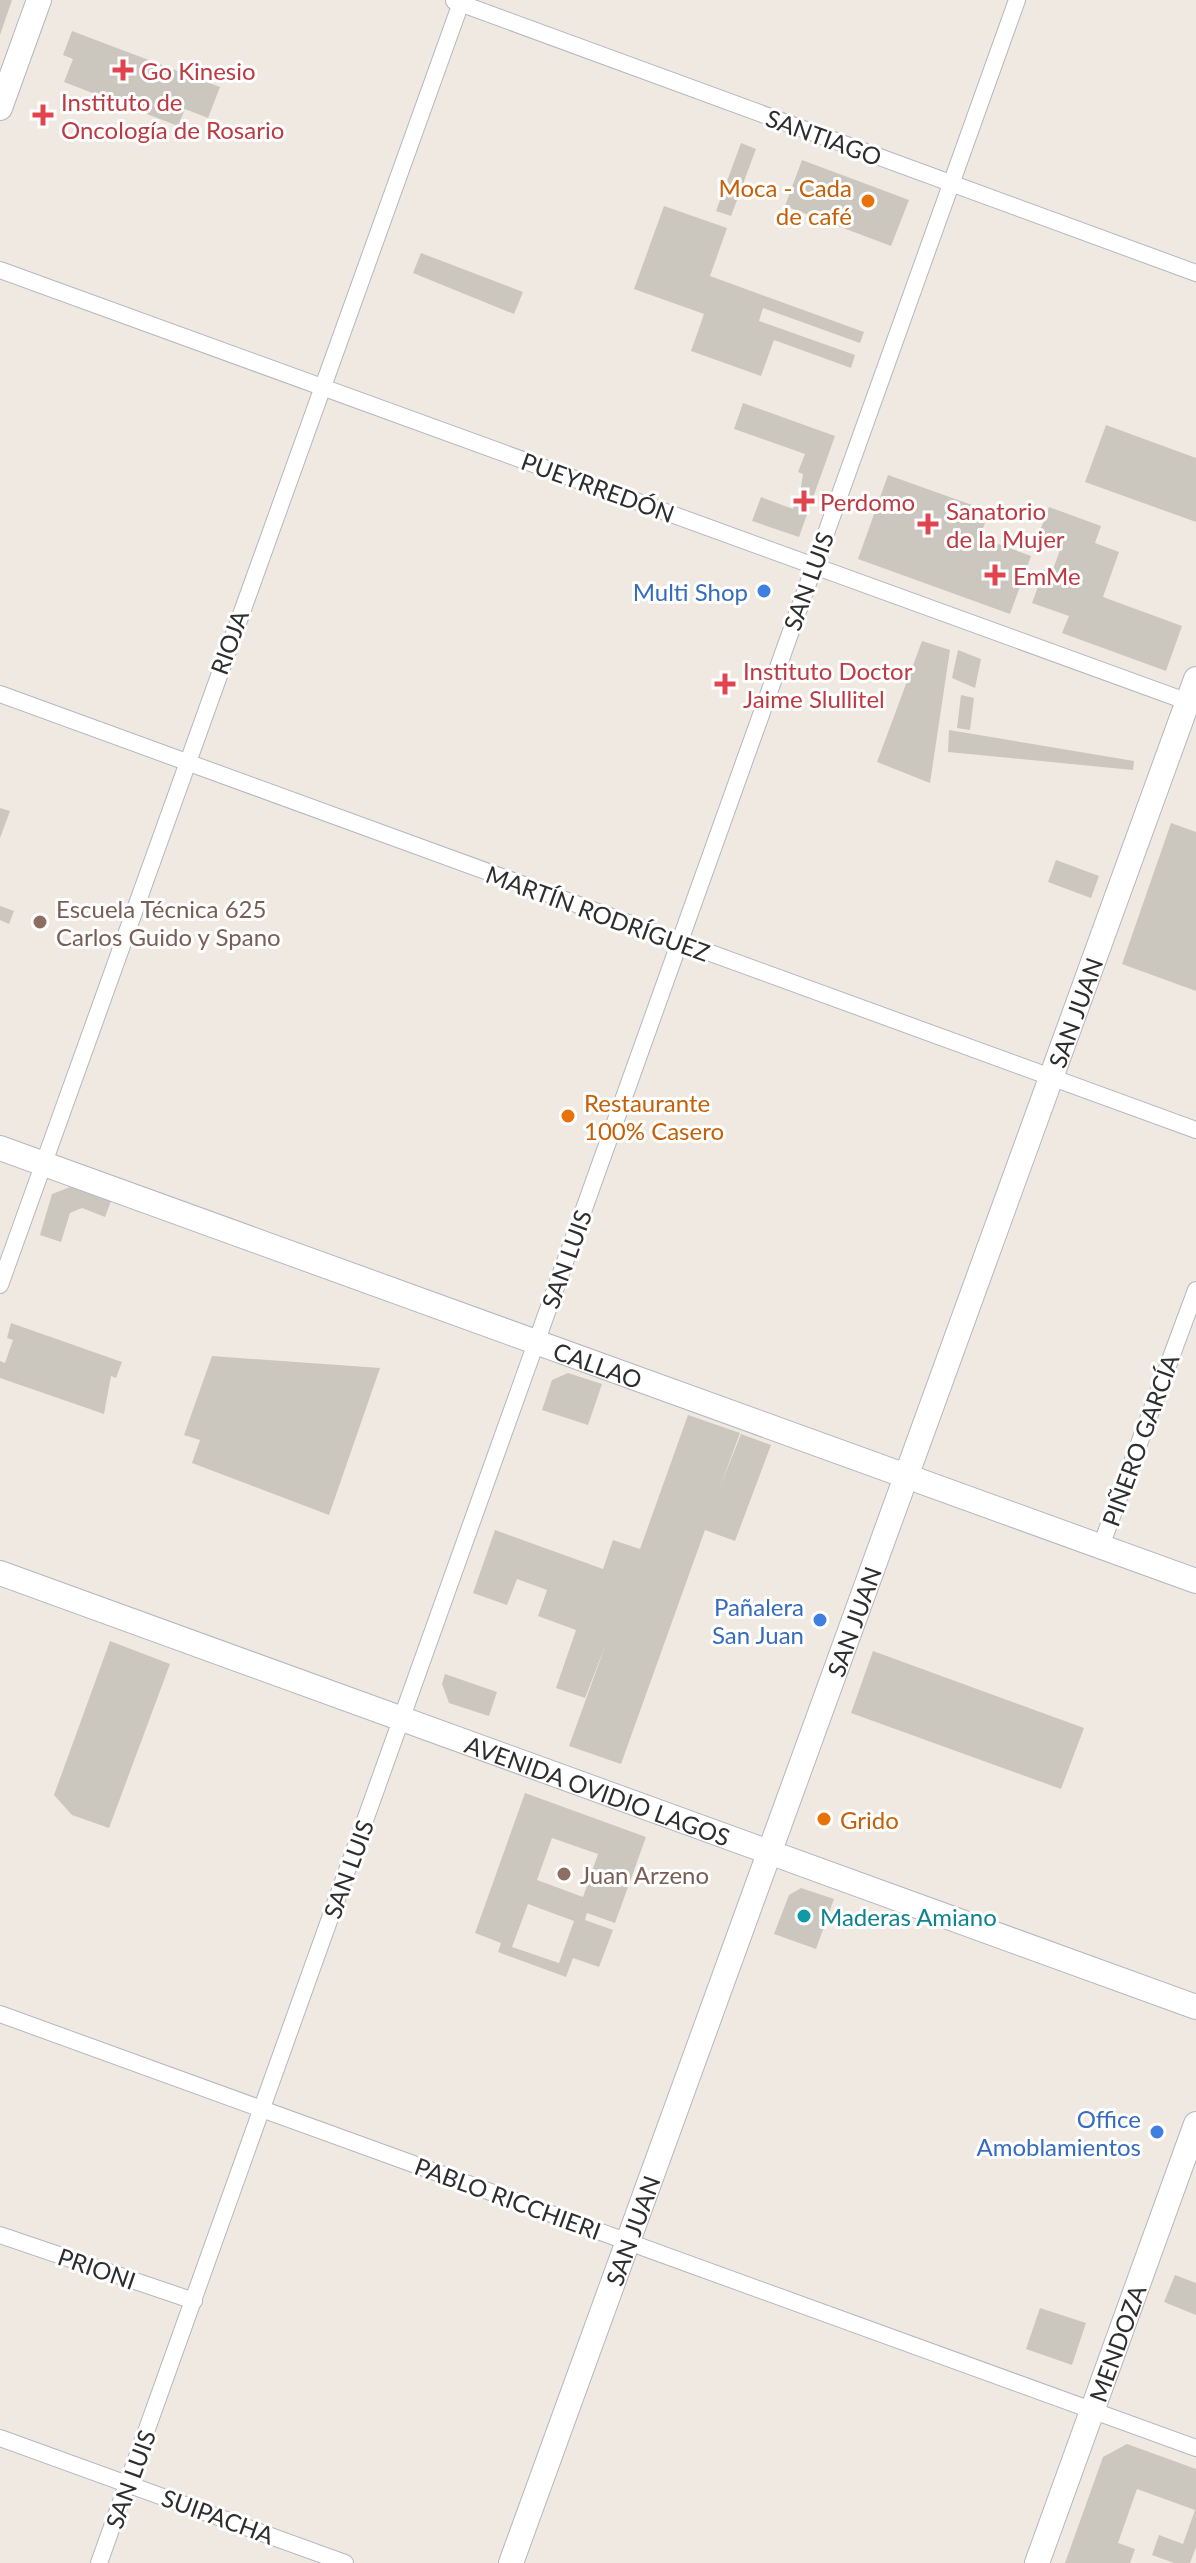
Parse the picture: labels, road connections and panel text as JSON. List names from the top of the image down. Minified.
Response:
{"streets":{"main road":["SAN JUAN","CALLAO","AVENIDA OVIDIO LAGOS","MENDOZA"],"street":["SANTIAGO","PUEYRREDÓN","SAN LUIS","RIOJA","MARTÍN RODRÍGUEZ","PIÑERO GARCÍA","PABLO RICCHIERI","PRIONI","SUIPACHA"]},"crossings":[["SANTIAGO","SAN LUIS"],["SANTIAGO","RIOJA"],["PUEYRREDÓN","SAN LUIS"],["PUEYRREDÓN","RIOJA"],["PUEYRREDÓN","SAN JUAN"],["SAN LUIS","MARTÍN RODRÍGUEZ"],["SAN LUIS","CALLAO"],["SAN LUIS","AVENIDA OVIDIO LAGOS"],["SAN LUIS","PABLO RICCHIERI"],["SAN LUIS","PRIONI"],["SAN LUIS","SUIPACHA"],["RIOJA","MARTÍN RODRÍGUEZ"],["RIOJA","CALLAO"],["MARTÍN RODRÍGUEZ","SAN JUAN"],["SAN JUAN","CALLAO"],["SAN JUAN","AVENIDA OVIDIO LAGOS"],["SAN JUAN","PABLO RICCHIERI"],["CALLAO","PIÑERO GARCÍA"],["PABLO RICCHIERI","MENDOZA"]],"places":{"health":["Go Kinesio","Instituto de Oncología de Rosario","Perdomo","Sanatorio de la Mujer","EmMe","Instituto Doctor Jaime Slullitel"],"other":["Moca - Cada de café","Multi Shop","Escuela Técnica 625 Carlos Guido y Spano","Restaurante 100% Casero","Pañalera San Juan","Grido","Juan Arzeno","Maderas Amiano","Office Amoblamientos"]}}
